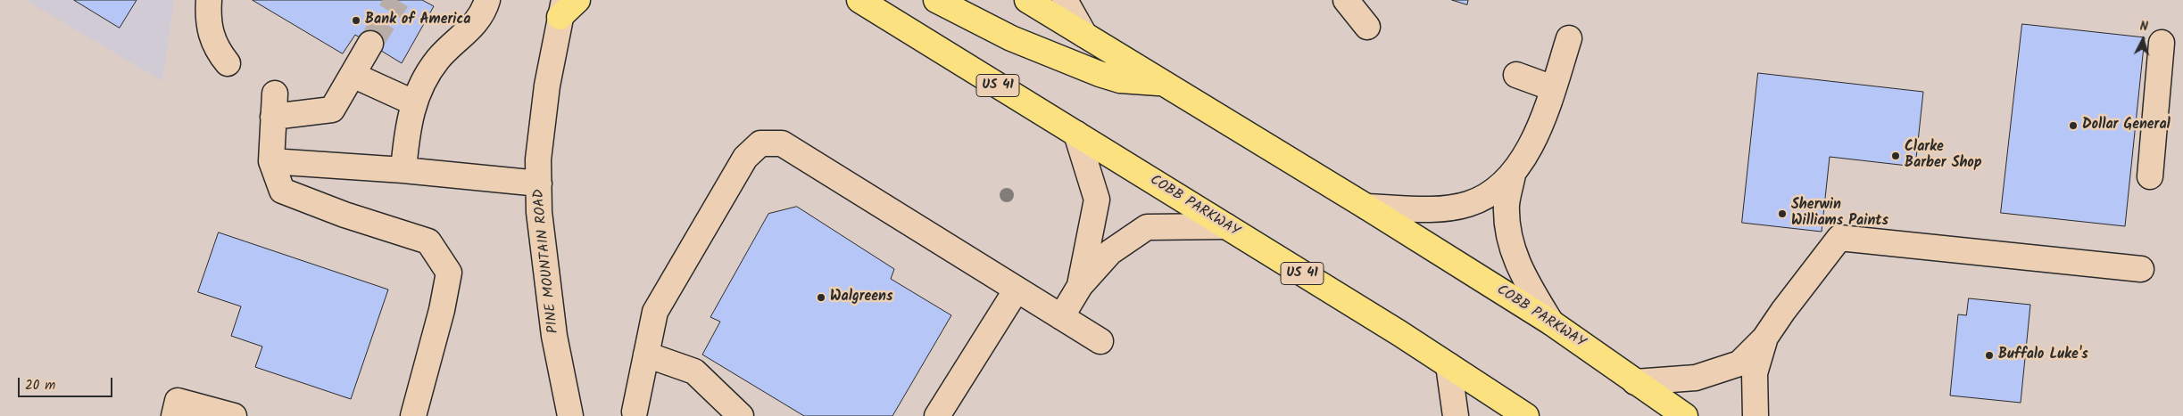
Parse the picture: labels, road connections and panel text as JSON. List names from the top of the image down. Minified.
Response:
{"streets":{"main road":["US 41","COBB PARKWAY"],"street":["PINE MOUNTAIN ROAD"]},"places":["Bank of America","Dollar General","Clarke Barber Shop","Sherwin Williams Paints","Walgreens","Buffalo Luke's"],"scale_bar":"20 m","north":"top"}
